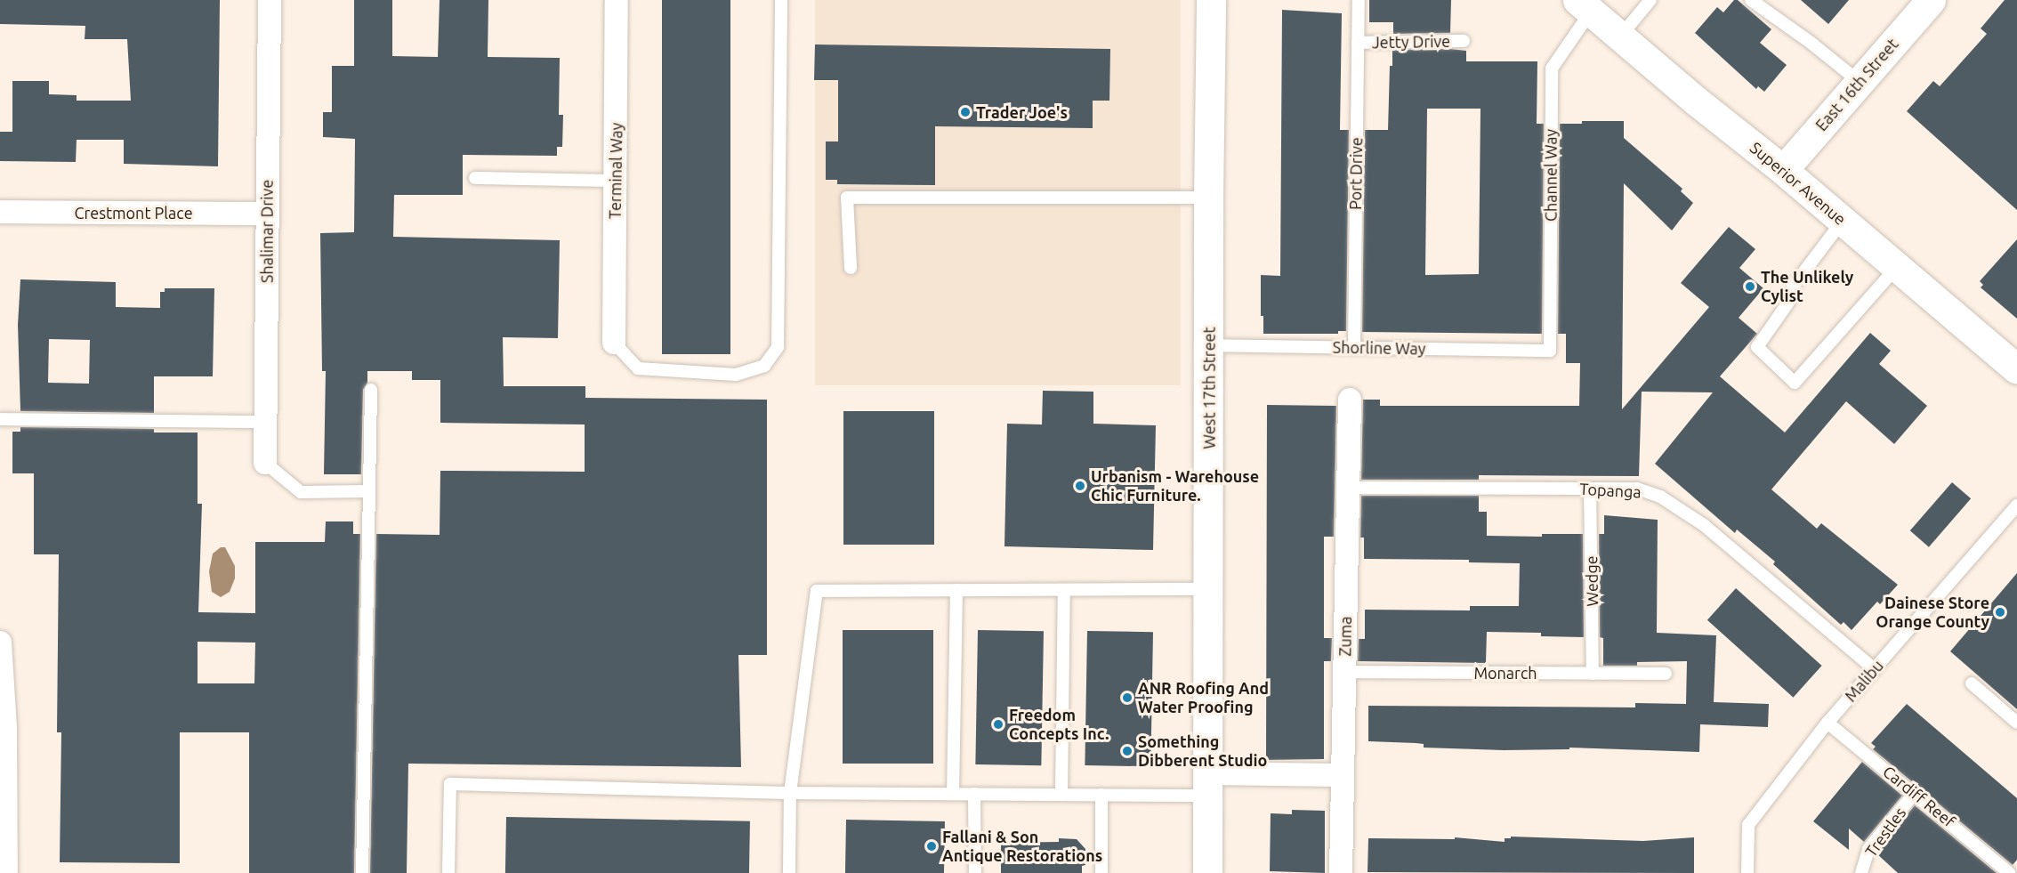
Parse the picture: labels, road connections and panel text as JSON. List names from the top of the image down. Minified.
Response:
{"streets":{"street":["East 16th Street","Terminal Way","Superior Avenue","Crestmont Place","Shalimar Drive","West 17th Street","Zuma"],"lane":["Jetty Drive","Port Drive","Channel Way","Shorline Way","Topanga","Wedge","Monarch","Malibu","Cardiff Reef","Trestles"]},"crossings":[["Jetty Drive","Port Drive"],["East 16th Street","Superior Avenue"],["Port Drive","Shorline Way"],["Channel Way","Superior Avenue"],["Channel Way","Shorline Way"],["Crestmont Place","Shalimar Drive"],["Shorline Way","West 17th Street"],["Topanga","Wedge"],["Topanga","Zuma"],["Topanga","Malibu"],["Wedge","Monarch"],["Zuma","Monarch"],["Malibu","Cardiff Reef"],["Cardiff Reef","Trestles"]],"places":["Trader Joe's","The Unlikely Cylist","Urbanism - Warehouse Chic Furniture.","Dainese Store Orange County","ANR Roofing And Water Proofing","Freedom Concepts Inc.","Something Dibberent Studio","Fallani & Son Antique Restorations"]}
